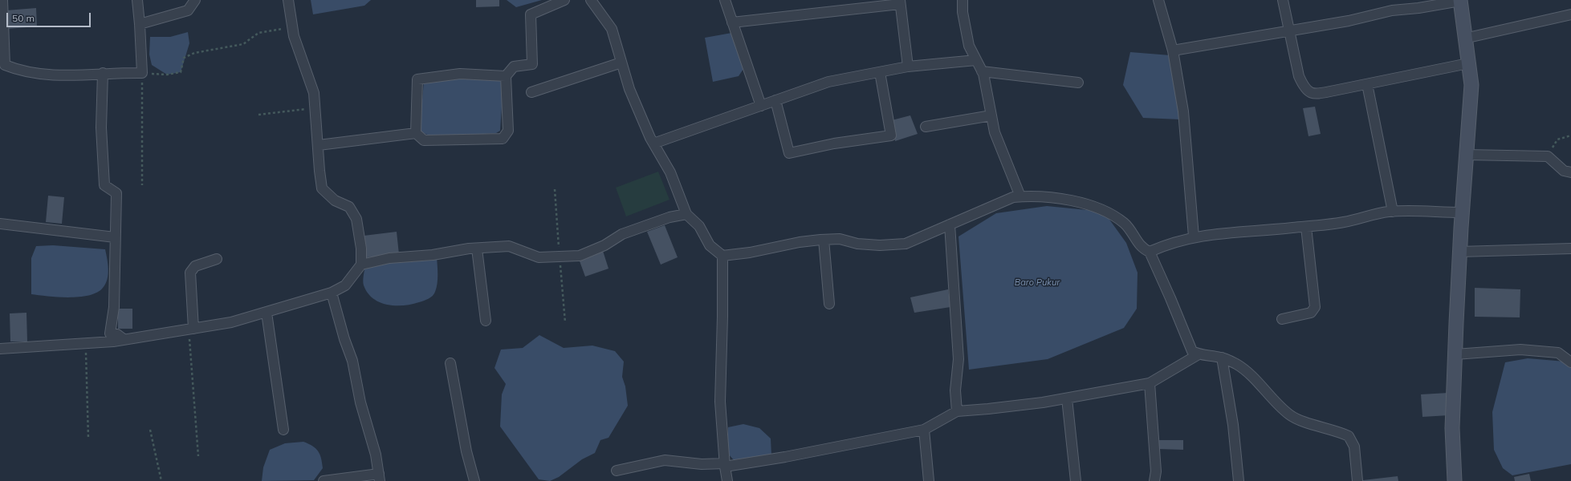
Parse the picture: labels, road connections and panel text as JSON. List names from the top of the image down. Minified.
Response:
{"water":["Baro Pukur"],"scale_bar":"50 m"}
